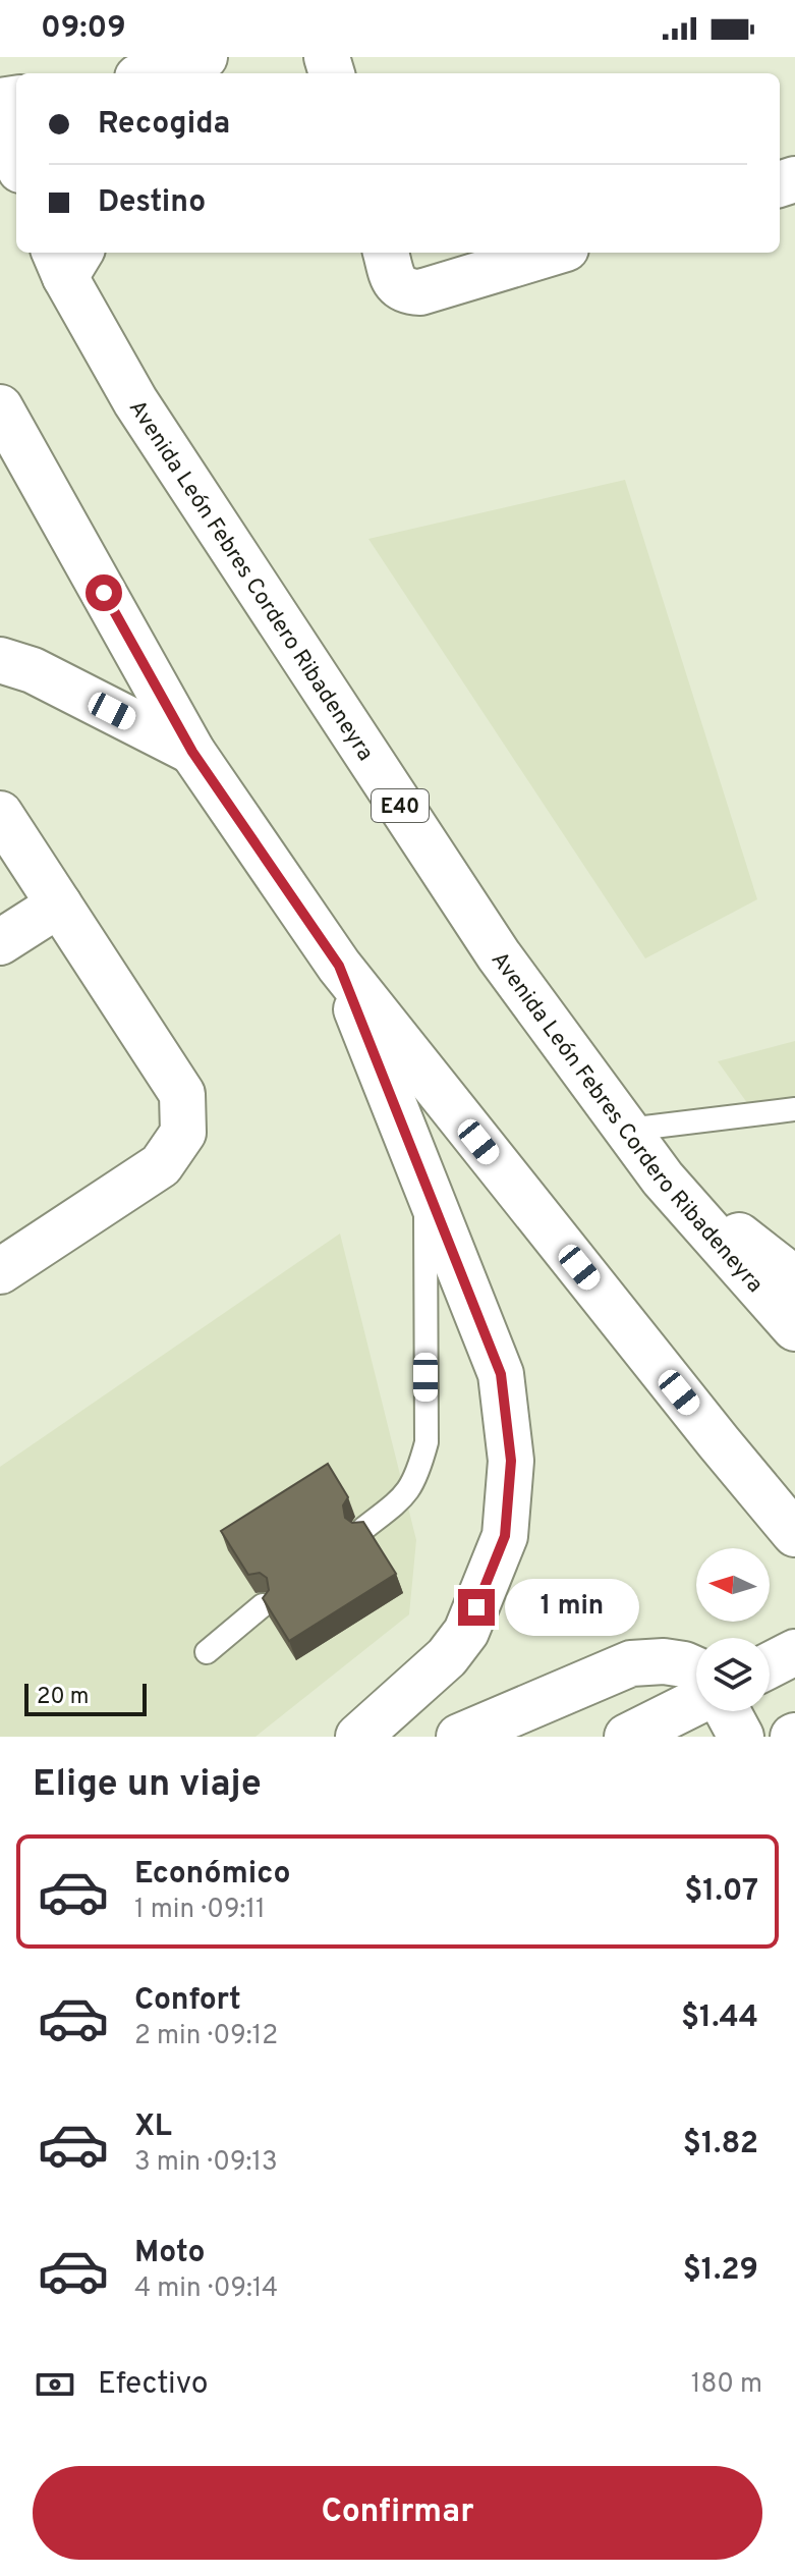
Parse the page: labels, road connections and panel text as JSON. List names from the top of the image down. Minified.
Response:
{"streets":{"main road":["Avenida León Febres Cordero Ribadeneyra","E40"]},"scale_bar":"20 m","north":"left","page":{"status":"09:09","banner":["Recogida","Destino"],"bubble":"1 min","scale":"20 m","heading":"Elige un viaje","list":[{"name":"Económico","note":"1 min · 09:11","value":"$1.07"},{"name":"Confort","note":"2 min · 09:12","value":"$1.44"},{"name":"XL","note":"3 min · 09:13","value":"$1.82"},{"name":"Moto","note":"4 min · 09:14","value":"$1.29"}],"pay":["Efectivo","180 m"],"buttons":"Confirmar"}}
